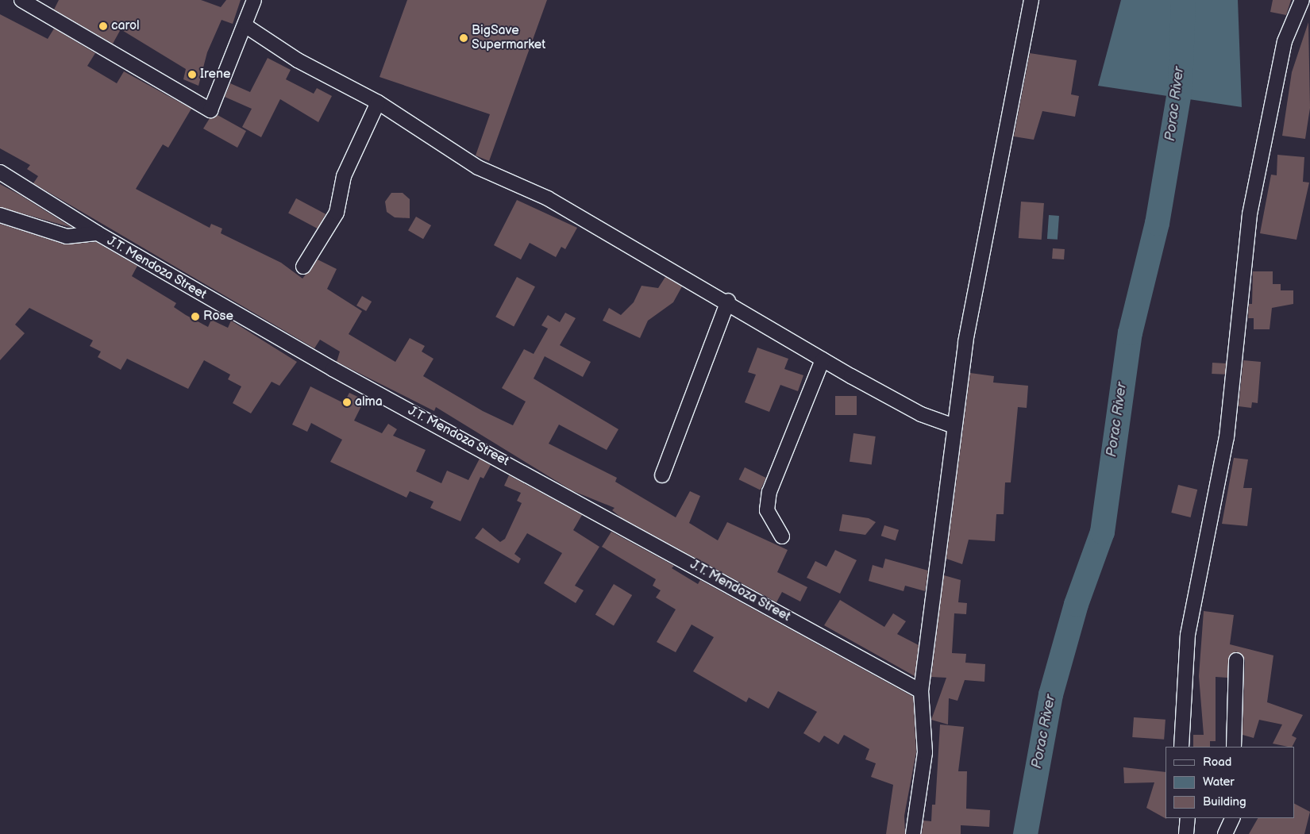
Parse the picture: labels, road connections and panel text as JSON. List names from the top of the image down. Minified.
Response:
{"streets":{"street":["J.T. Mendoza Street"]},"water":["Porac River"],"places":["carol","BigSave Supermarket","Irene","Rose","alma"],"legend":["Road","Water","Building"]}
